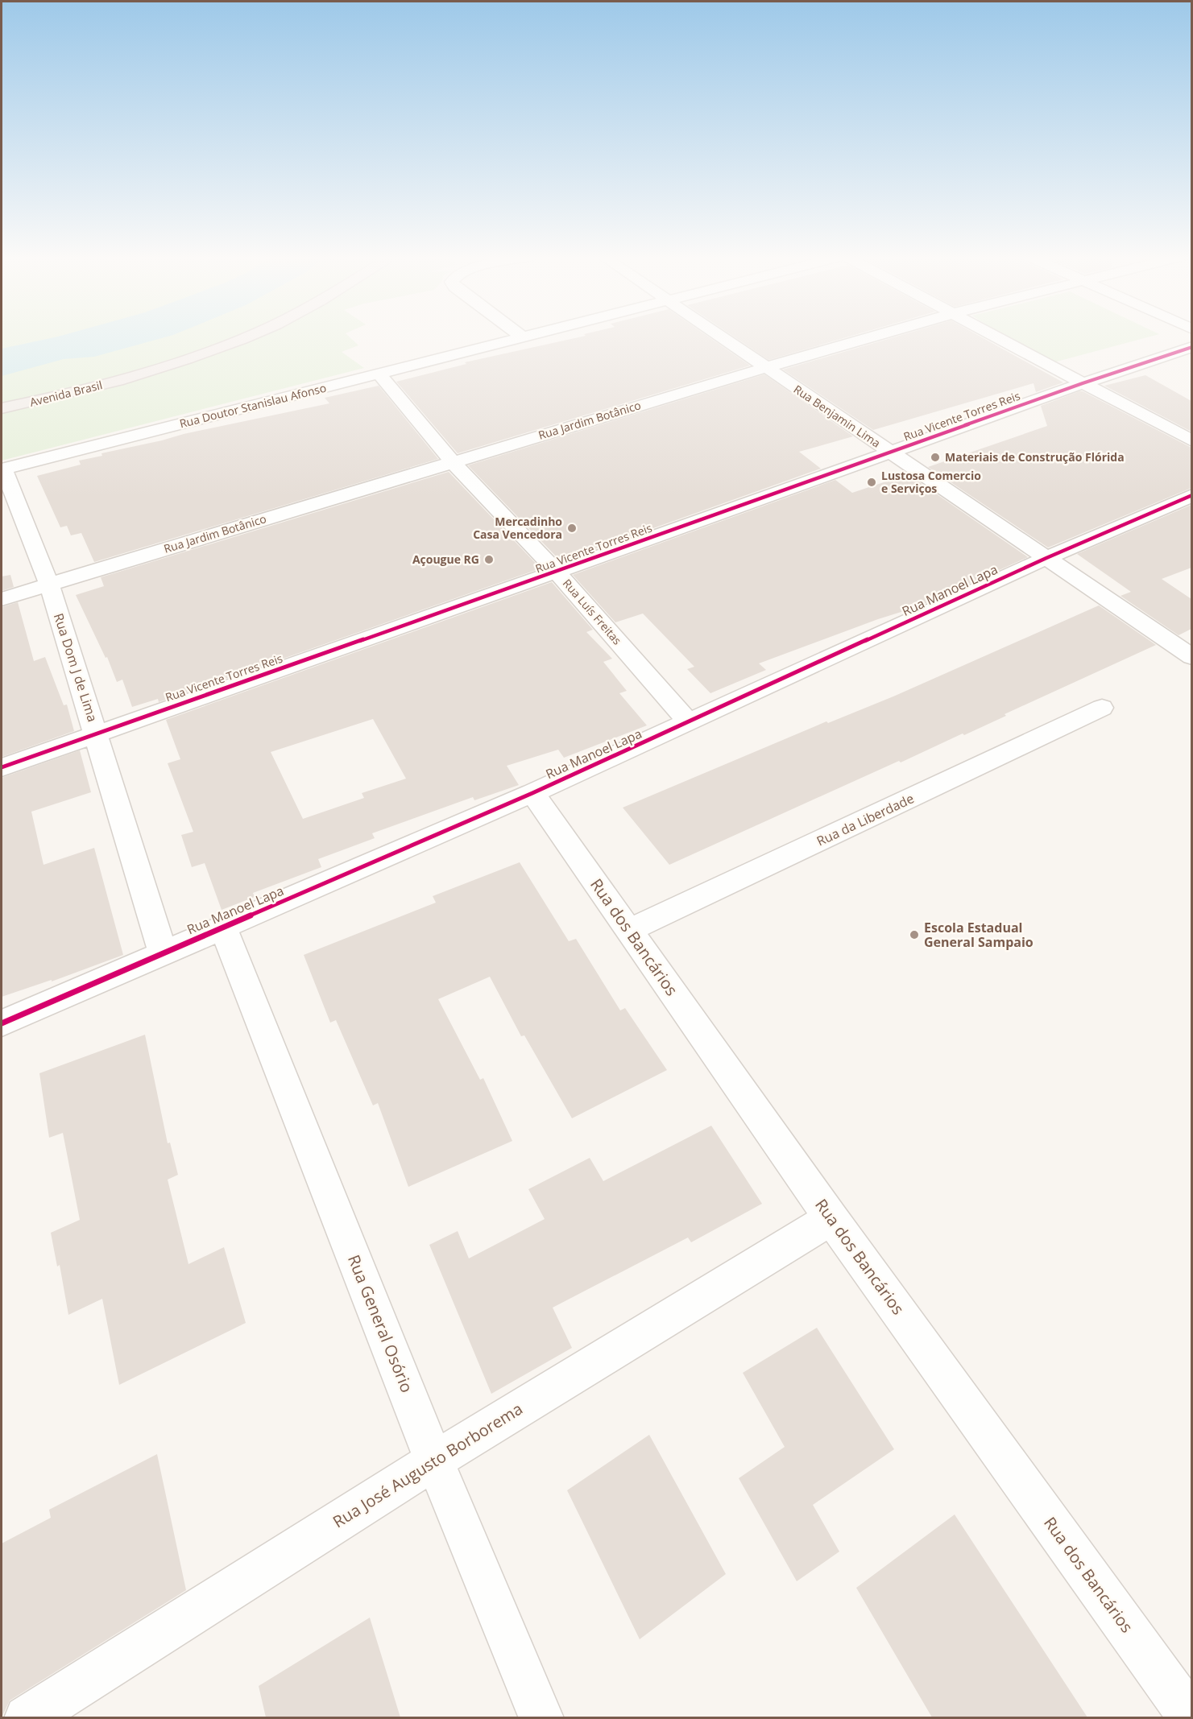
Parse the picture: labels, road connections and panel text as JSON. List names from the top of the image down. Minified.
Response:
{"streets":{"highway":["Avenida Brasil"],"street":["Rua Doutor Stanislau Afonso","Rua Benjamin Lima","Rua Vicente Torres Reis","Rua Jardim Botânico","Rua Manoel Lapa","Rua Luís Freitas","Rua Dom J de Lima","Rua da Liberdade","Rua dos Bancários","Rua General Osório","Rua José Augusto Borborema"]},"crossings":[["Rua Doutor Stanislau Afonso","Rua Luís Freitas"],["Rua Doutor Stanislau Afonso","Rua Dom J de Lima"],["Rua Benjamin Lima","Rua Vicente Torres Reis"],["Rua Benjamin Lima","Rua Jardim Botânico"],["Rua Benjamin Lima","Rua Manoel Lapa"],["Rua Vicente Torres Reis","Rua Luís Freitas"],["Rua Vicente Torres Reis","Rua Dom J de Lima"],["Rua Jardim Botânico","Rua Luís Freitas"],["Rua Jardim Botânico","Rua Dom J de Lima"],["Rua Manoel Lapa","Rua Luís Freitas"],["Rua Manoel Lapa","Rua Dom J de Lima"],["Rua Manoel Lapa","Rua dos Bancários"],["Rua Manoel Lapa","Rua General Osório"],["Rua da Liberdade","Rua dos Bancários"],["Rua dos Bancários","Rua José Augusto Borborema"],["Rua General Osório","Rua José Augusto Borborema"]],"places":["Materiais de Construção Flórida","Lustosa Comercio e Serviços","Mercadinho Casa Vencedora","Açougue RG","Escola Estadual General Sampaio"]}
